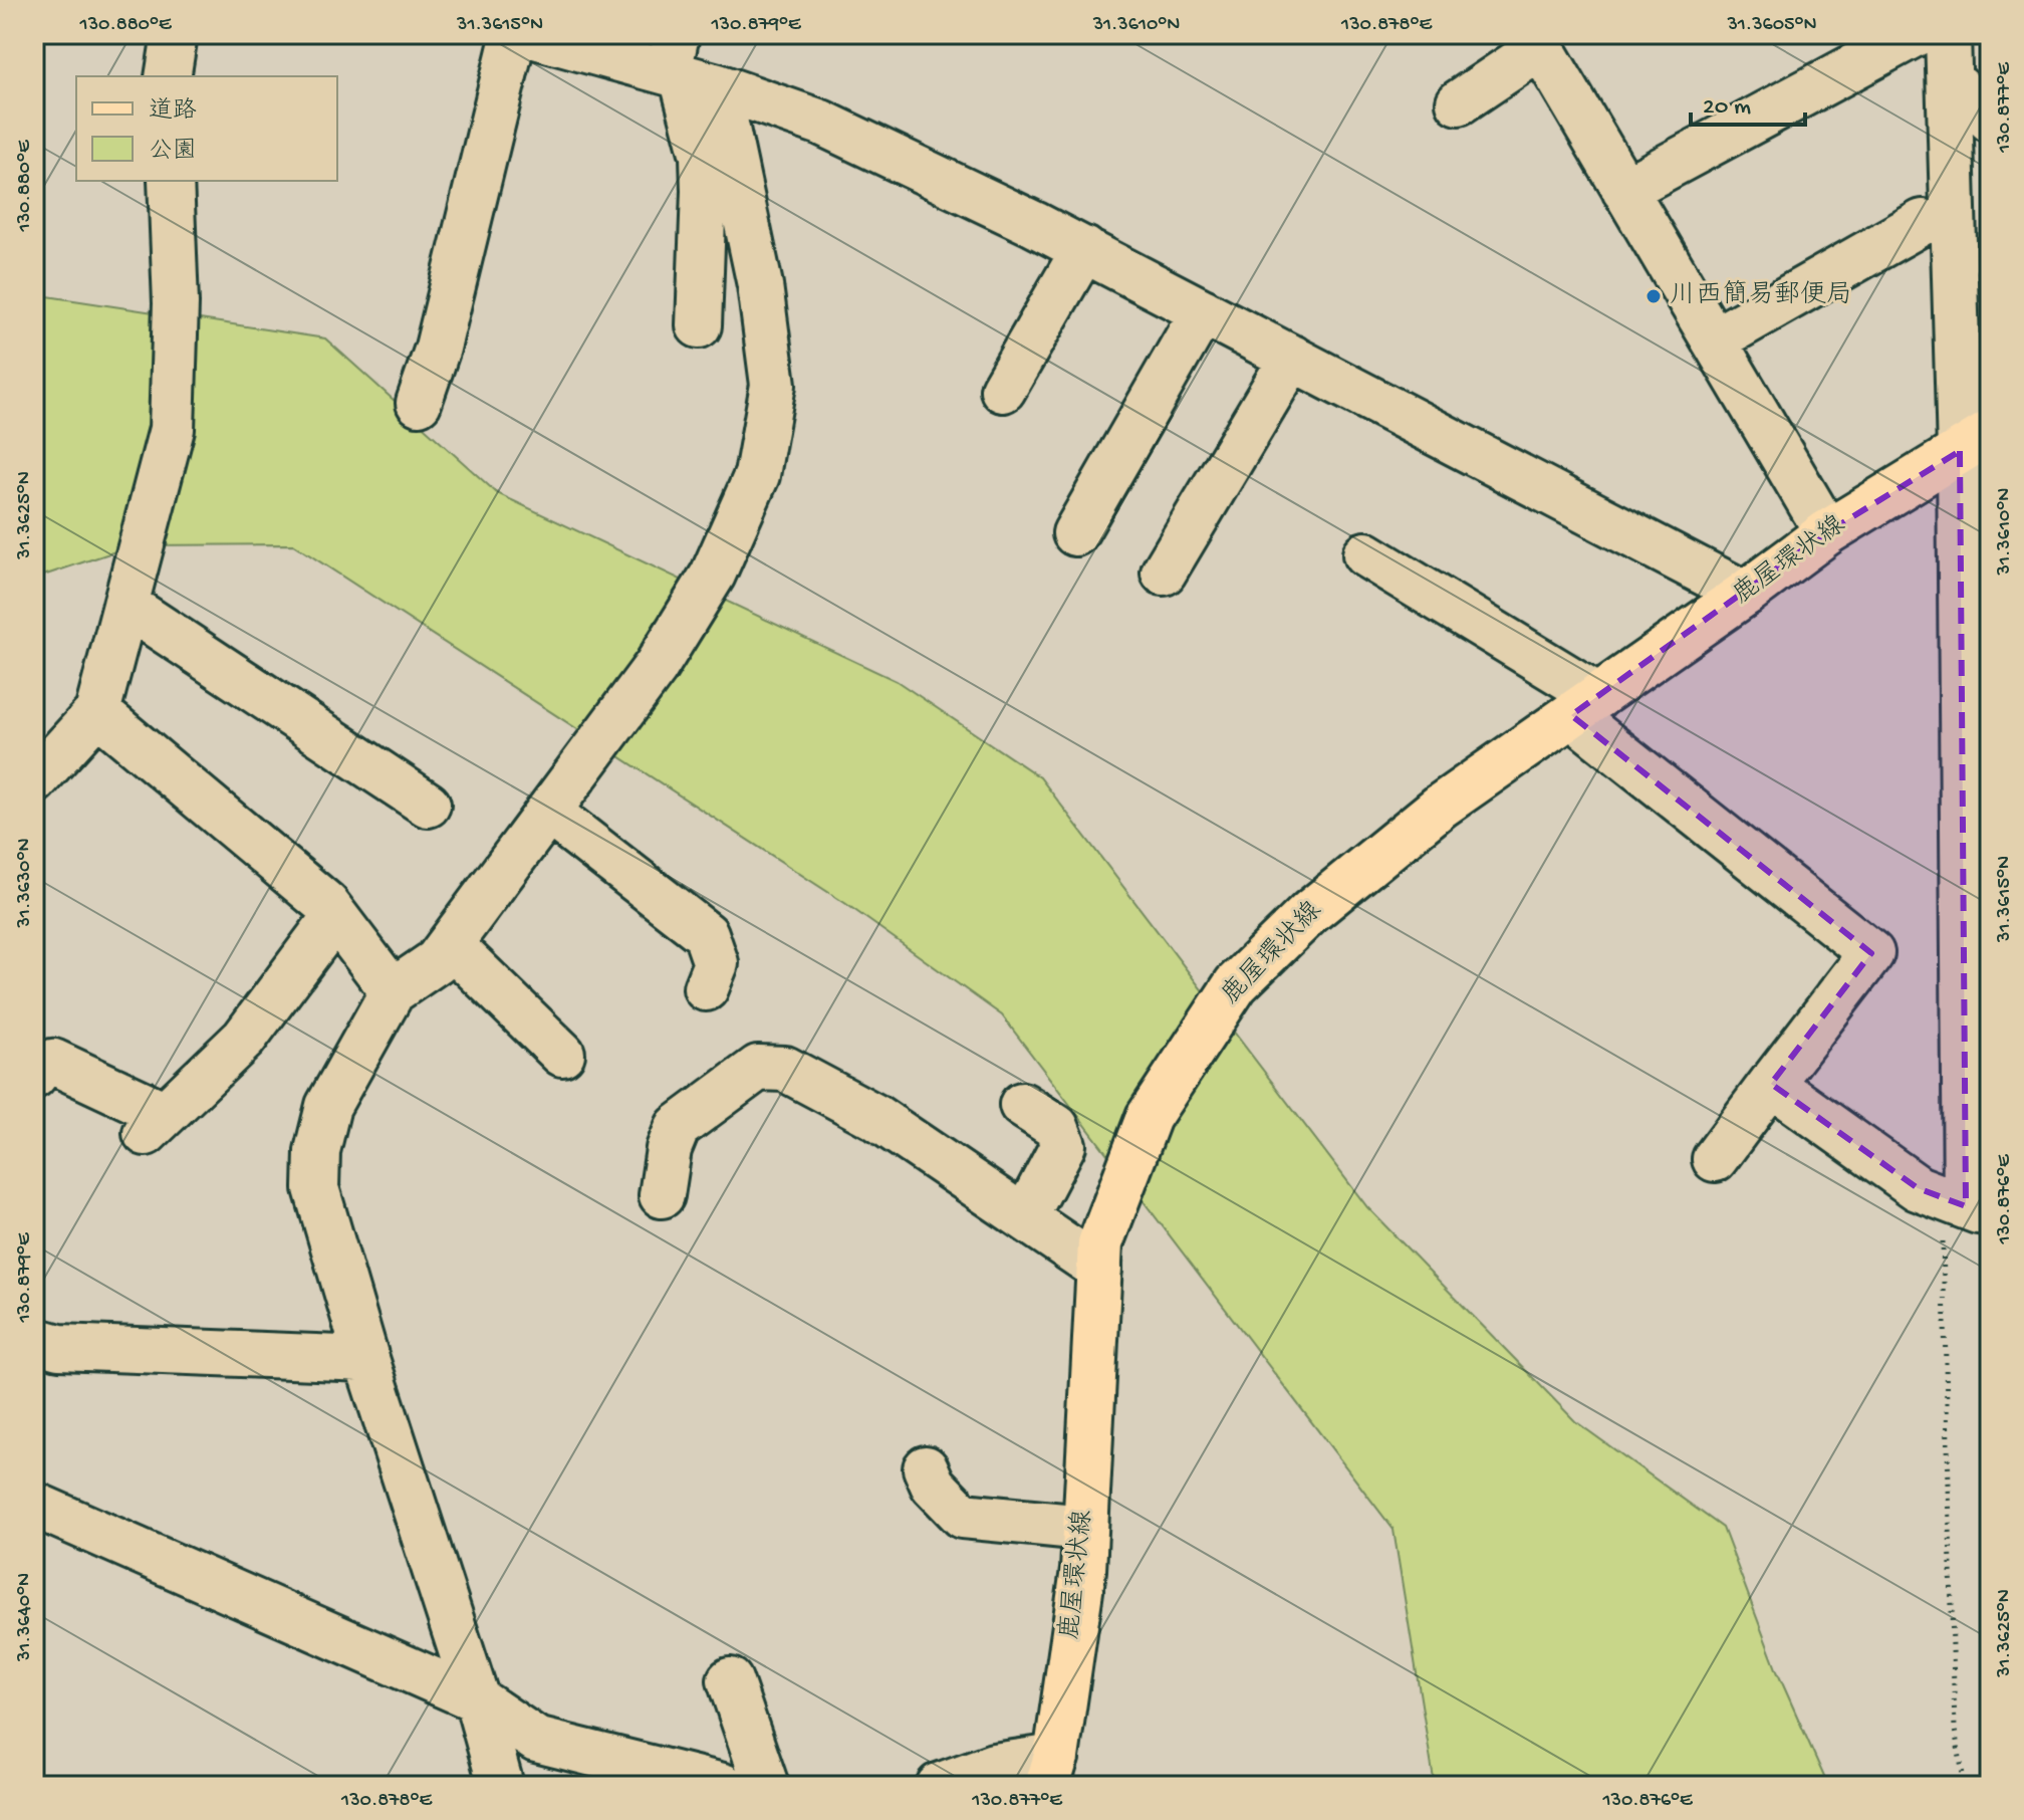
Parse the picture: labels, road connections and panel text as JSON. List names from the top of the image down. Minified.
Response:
{"streets":{"main road":["鹿屋環状線"]},"places":["川西簡易郵便局"],"legend":["道路","公園"],"scale_bar":"20 m","coordinates":["130.880°E","31.3615°N","130.879°E","31.3610°N","130.878°E","31.3605°N","130.877°E","31.3625°N","31.3630°N","130.876°E","31.3640°N"]}
